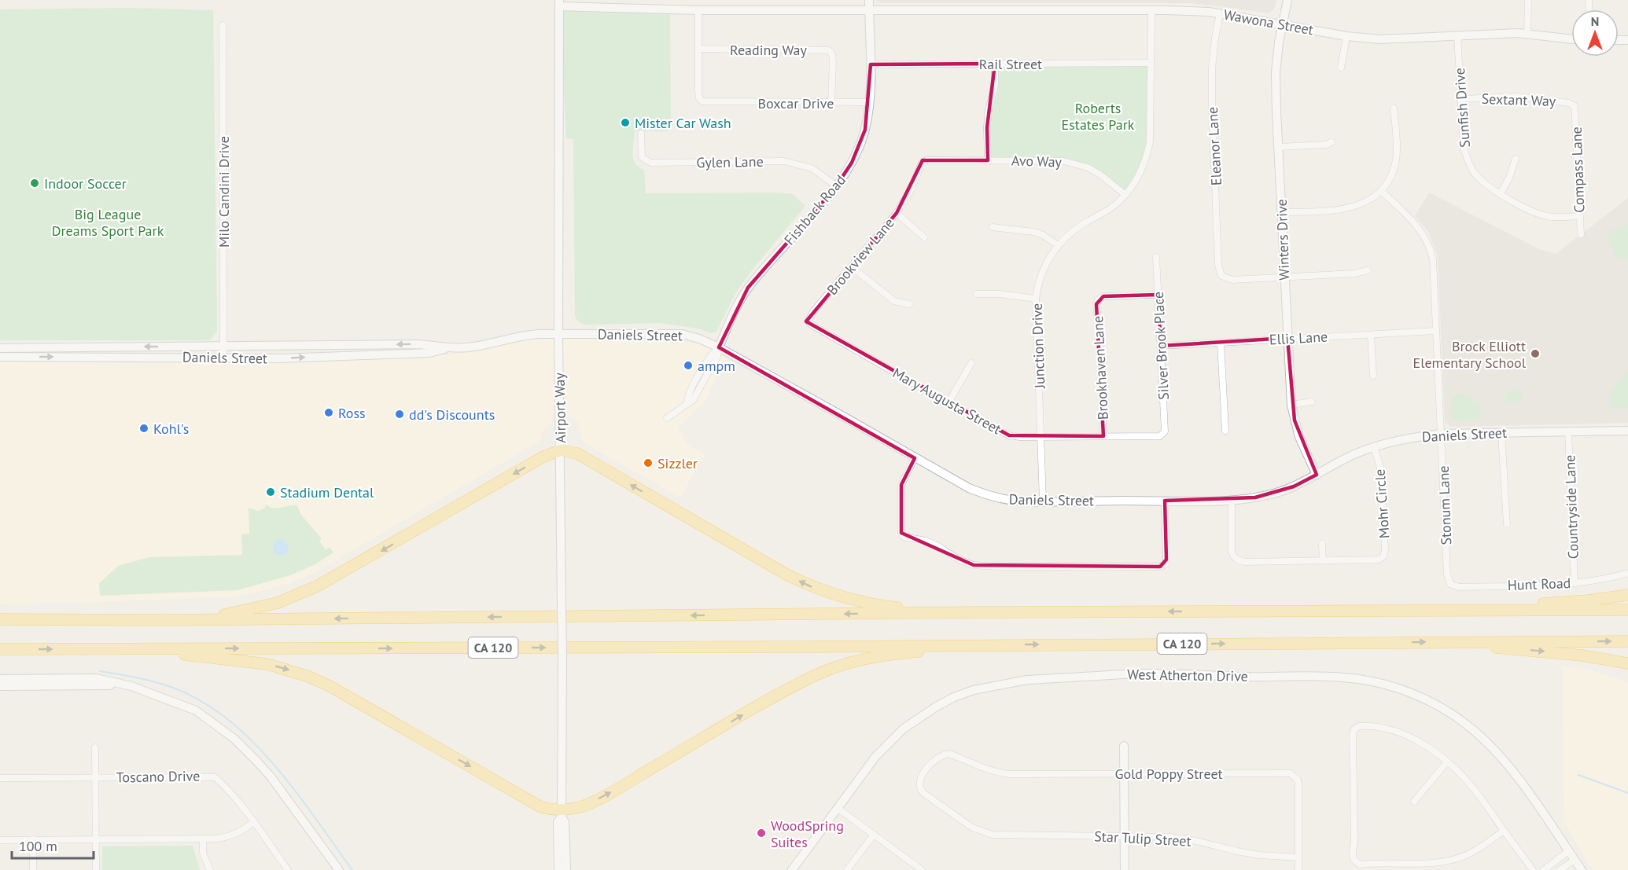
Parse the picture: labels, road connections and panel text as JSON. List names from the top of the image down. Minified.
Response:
{"streets":{"highway":["CA 120"],"street":["Wawona Street","Reading Way","Rail Street","Sextant Way","Boxcar Drive","Sunfish Drive","Eleanor Lane","Avo Way","Gylen Lane","Compass Lane","Milo Candini Drive","Fishback Road","Winters Drive","Brookview Lane","Daniels Street","Ellis Lane","Junction Drive","Silver Brook Place","Brookhaven Lane","Mary Augusta Street","Airport Way","Mohr Circle","Stonum Lane","Countryside Lane","Hunt Road","West Atherton Drive","Gold Poppy Street","Toscano Drive","Star Tulip Street"]},"crossings":[["Wawona Street","Sunfish Drive"],["Wawona Street","Eleanor Lane"],["Wawona Street","Fishback Road"],["Wawona Street","Winters Drive"],["Wawona Street","Junction Drive"],["Wawona Street","Airport Way"],["Reading Way","Boxcar Drive"],["Rail Street","Fishback Road"],["Rail Street","Junction Drive"],["Sextant Way","Sunfish Drive"],["Sextant Way","Compass Lane"],["Boxcar Drive","Fishback Road"],["Sunfish Drive","Compass Lane"],["Eleanor Lane","Winters Drive"],["Avo Way","Brookview Lane"],["Avo Way","Junction Drive"],["Gylen Lane","Fishback Road"],["Milo Candini Drive","Daniels Street"],["Fishback Road","Daniels Street"],["Winters Drive","Daniels Street"],["Winters Drive","Ellis Lane"],["Brookview Lane","Mary Augusta Street"],["Daniels Street","Junction Drive"],["Daniels Street","Airport Way"],["Daniels Street","Mohr Circle"],["Daniels Street","Stonum Lane"],["Daniels Street","Countryside Lane"],["Ellis Lane","Silver Brook Place"],["Ellis Lane","Stonum Lane"],["Junction Drive","Mary Augusta Street"],["Silver Brook Place","Brookhaven Lane"],["Silver Brook Place","Mary Augusta Street"],["Brookhaven Lane","Mary Augusta Street"],["Stonum Lane","Hunt Road"],["Countryside Lane","Hunt Road"],["Gold Poppy Street","Star Tulip Street"]],"parks":["Roberts Estates Park","Big League Dreams Sport Park"],"places":["Mister Car Wash","Indoor Soccer","Brock Elliott Elementary School","ampm","Ross","dd's Discounts","Kohl's","Sizzler","Stadium Dental","WoodSpring Suites"],"scale_bar":"100 m","north":"top"}
